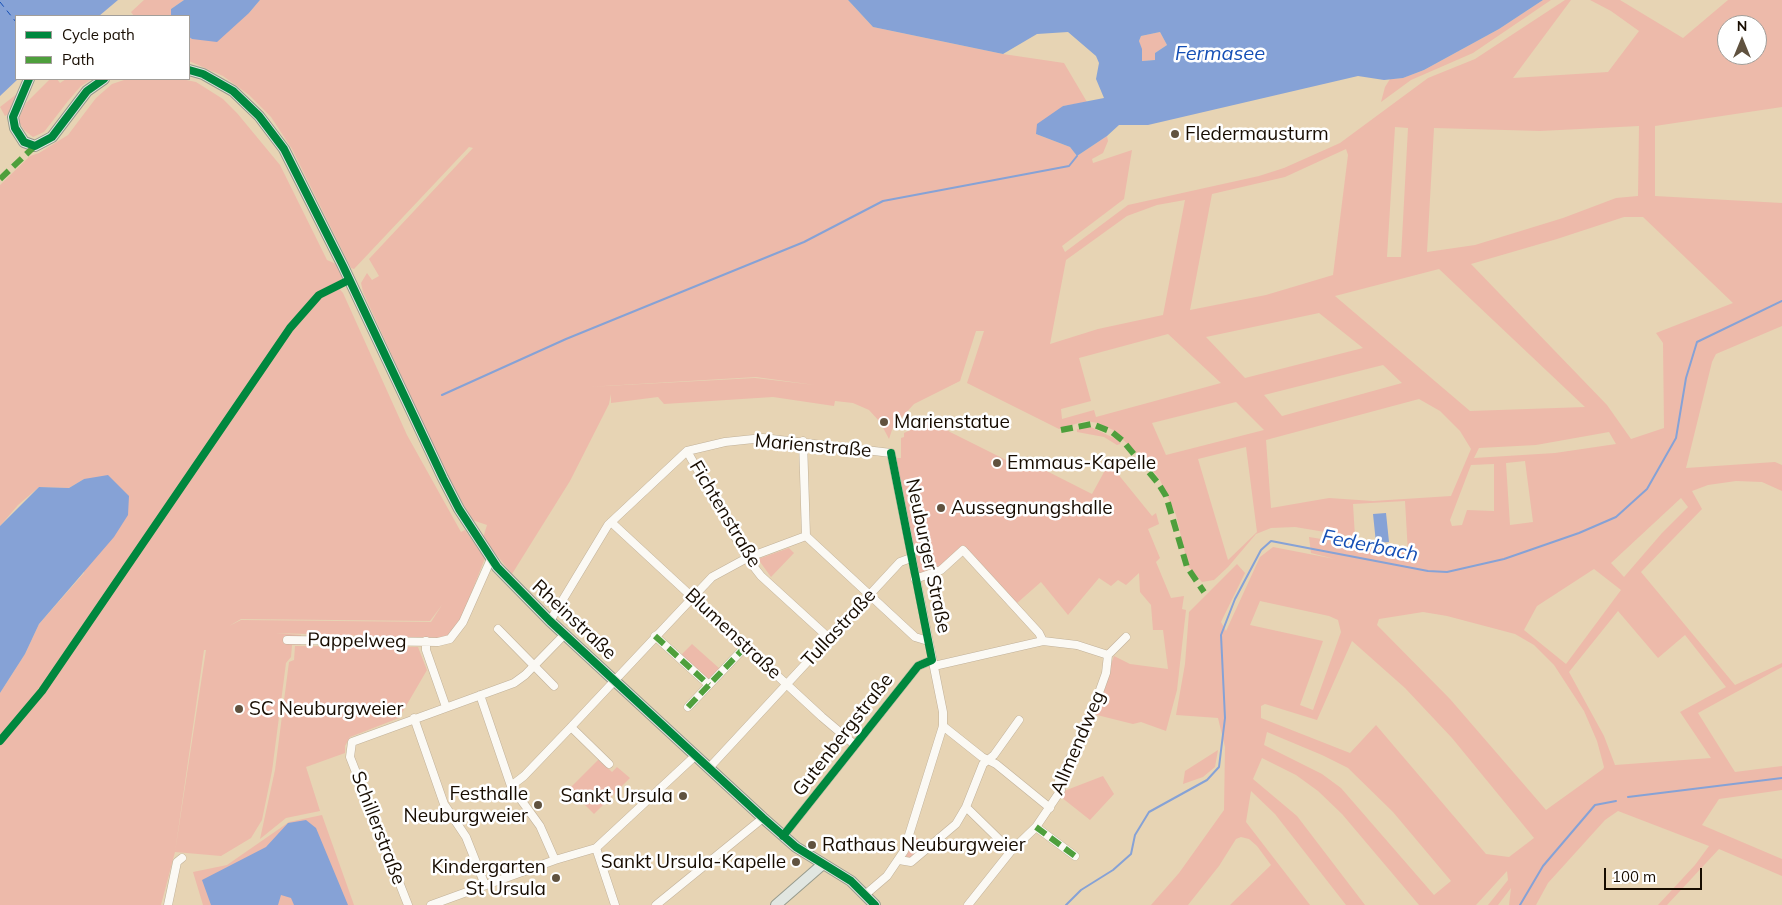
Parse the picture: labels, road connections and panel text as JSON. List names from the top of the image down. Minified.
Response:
{"streets":{"main road":["Rheinstraße"],"street":["Marienstraße","Fichtenstraße","Neuburger Straße","Tullastraße","Blumenstraße","Pappelweg","Gutenbergstraße","Allmendweg","Schillerstraße"]},"crossings":[["Marienstraße","Fichtenstraße"],["Marienstraße","Neuburger Straße"],["Marienstraße","Rheinstraße"],["Marienstraße","Blumenstraße"],["Fichtenstraße","Tullastraße"],["Neuburger Straße","Rheinstraße"],["Neuburger Straße","Tullastraße"],["Neuburger Straße","Gutenbergstraße"],["Rheinstraße","Tullastraße"],["Rheinstraße","Pappelweg"],["Rheinstraße","Gutenbergstraße"],["Tullastraße","Blumenstraße"],["Blumenstraße","Gutenbergstraße"]],"water":["Fermasee","Federbach"],"places":["Fledermausturm","Marienstatue","Emmaus-Kapelle","Aussegnungshalle","SC Neuburgweier","Sankt Ursula","Festhalle Neuburgweier","Rathaus Neuburgweier","Sankt Ursula-Kapelle","Kindergarten St Ursula"],"legend":["Cycle path","Path"],"scale_bar":"100 m","north":"top"}
